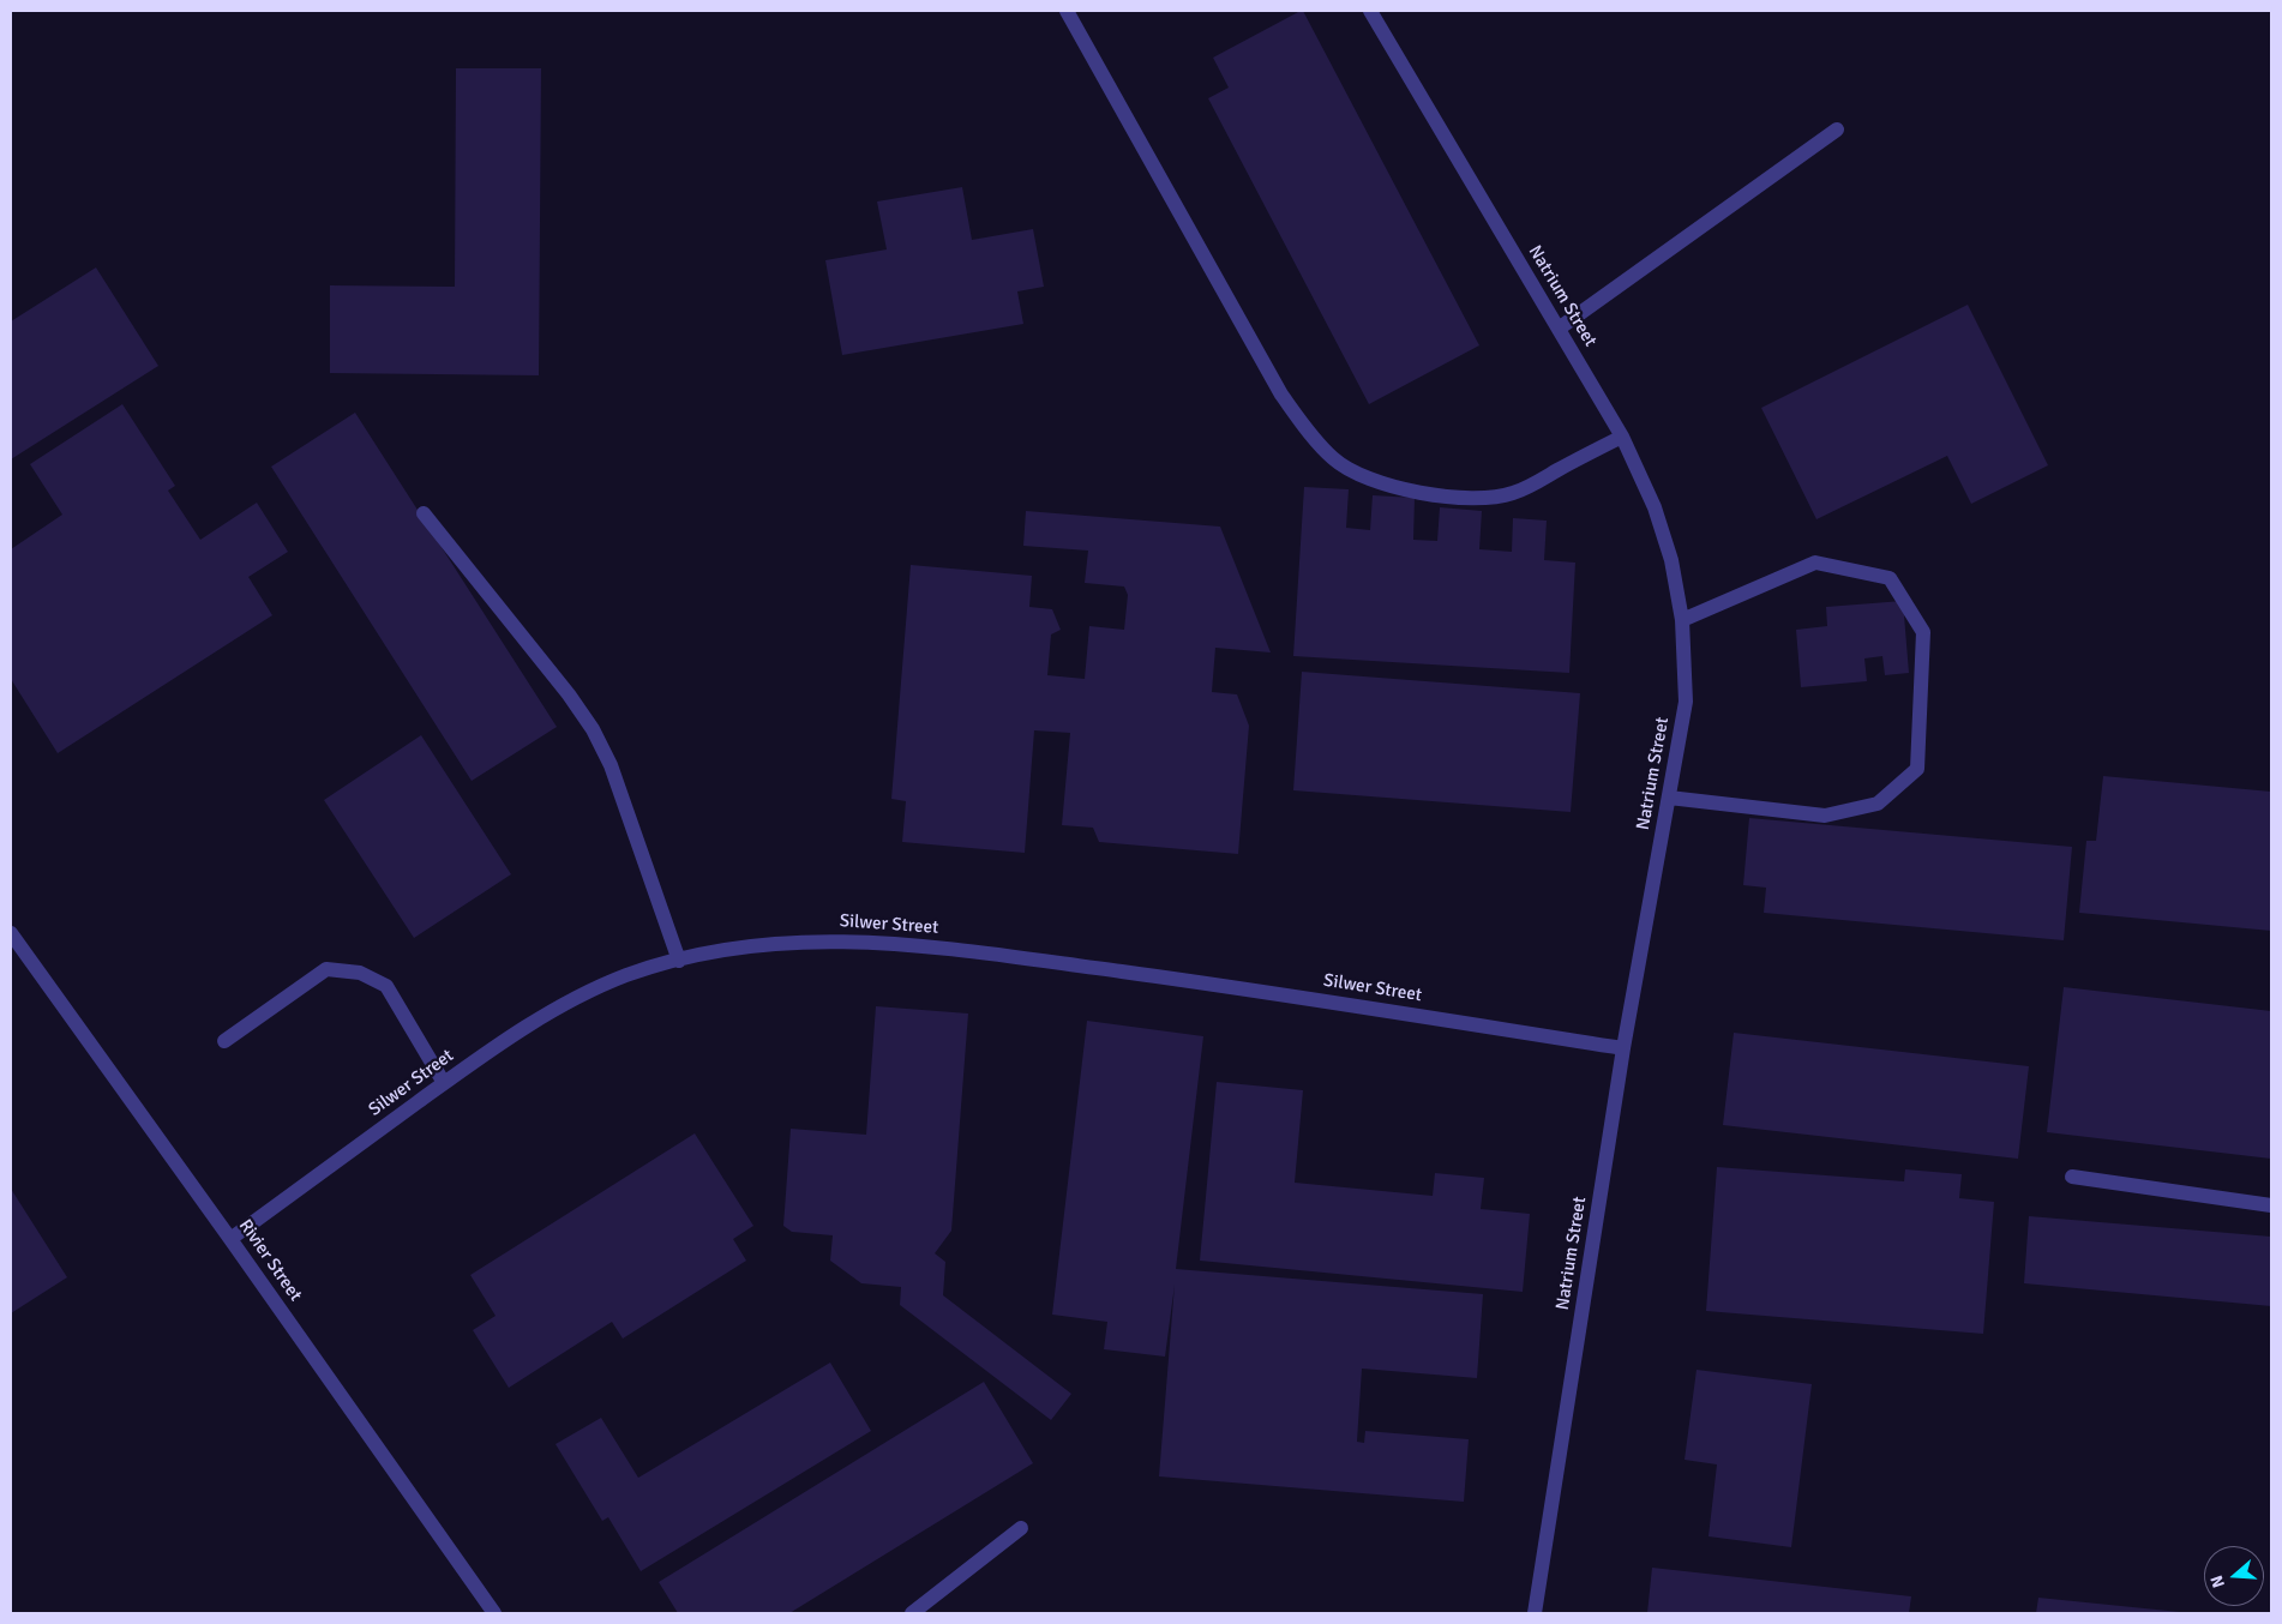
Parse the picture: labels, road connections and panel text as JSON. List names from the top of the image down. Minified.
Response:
{"streets":{"lane":["Natrium Street","Silwer Street","Rivier Street"]},"crossings":[["Natrium Street","Silwer Street"],["Silwer Street","Rivier Street"]],"north":"left"}
